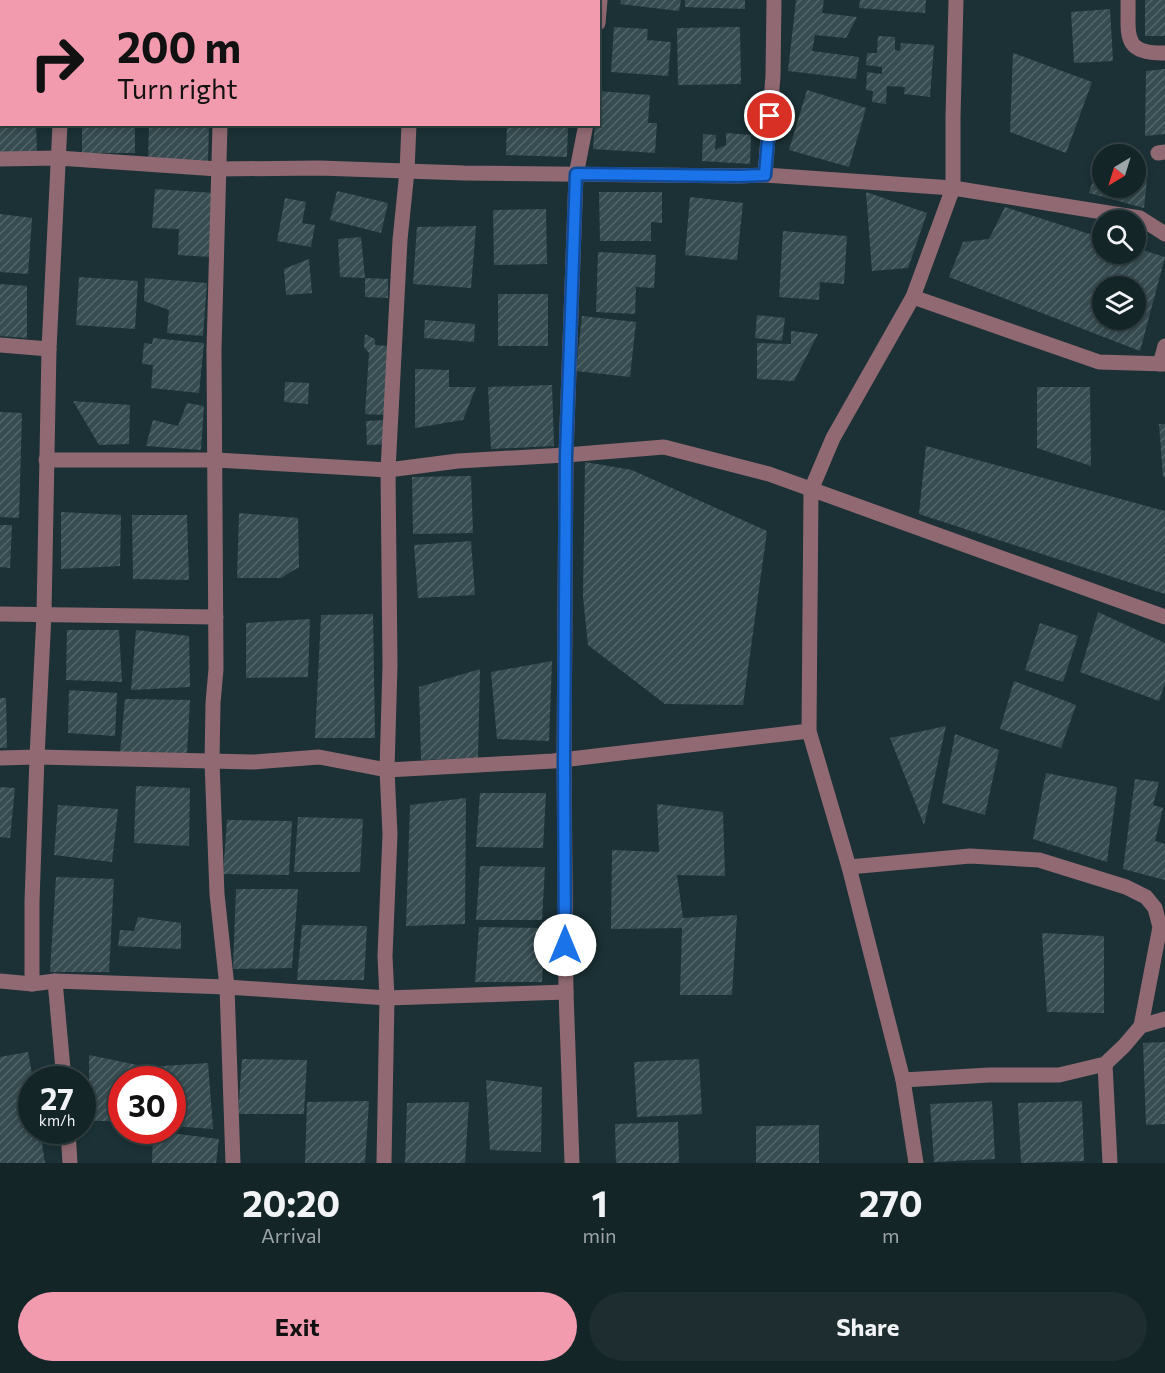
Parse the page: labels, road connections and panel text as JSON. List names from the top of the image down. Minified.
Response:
{"north":"bottom left","page":{"turn":["200 m","Turn right"],"speed":"27 km/h","limit":"30","eta":["20:20","Arrival","1","min","270","m"],"buttons":["Exit","Share"]}}
